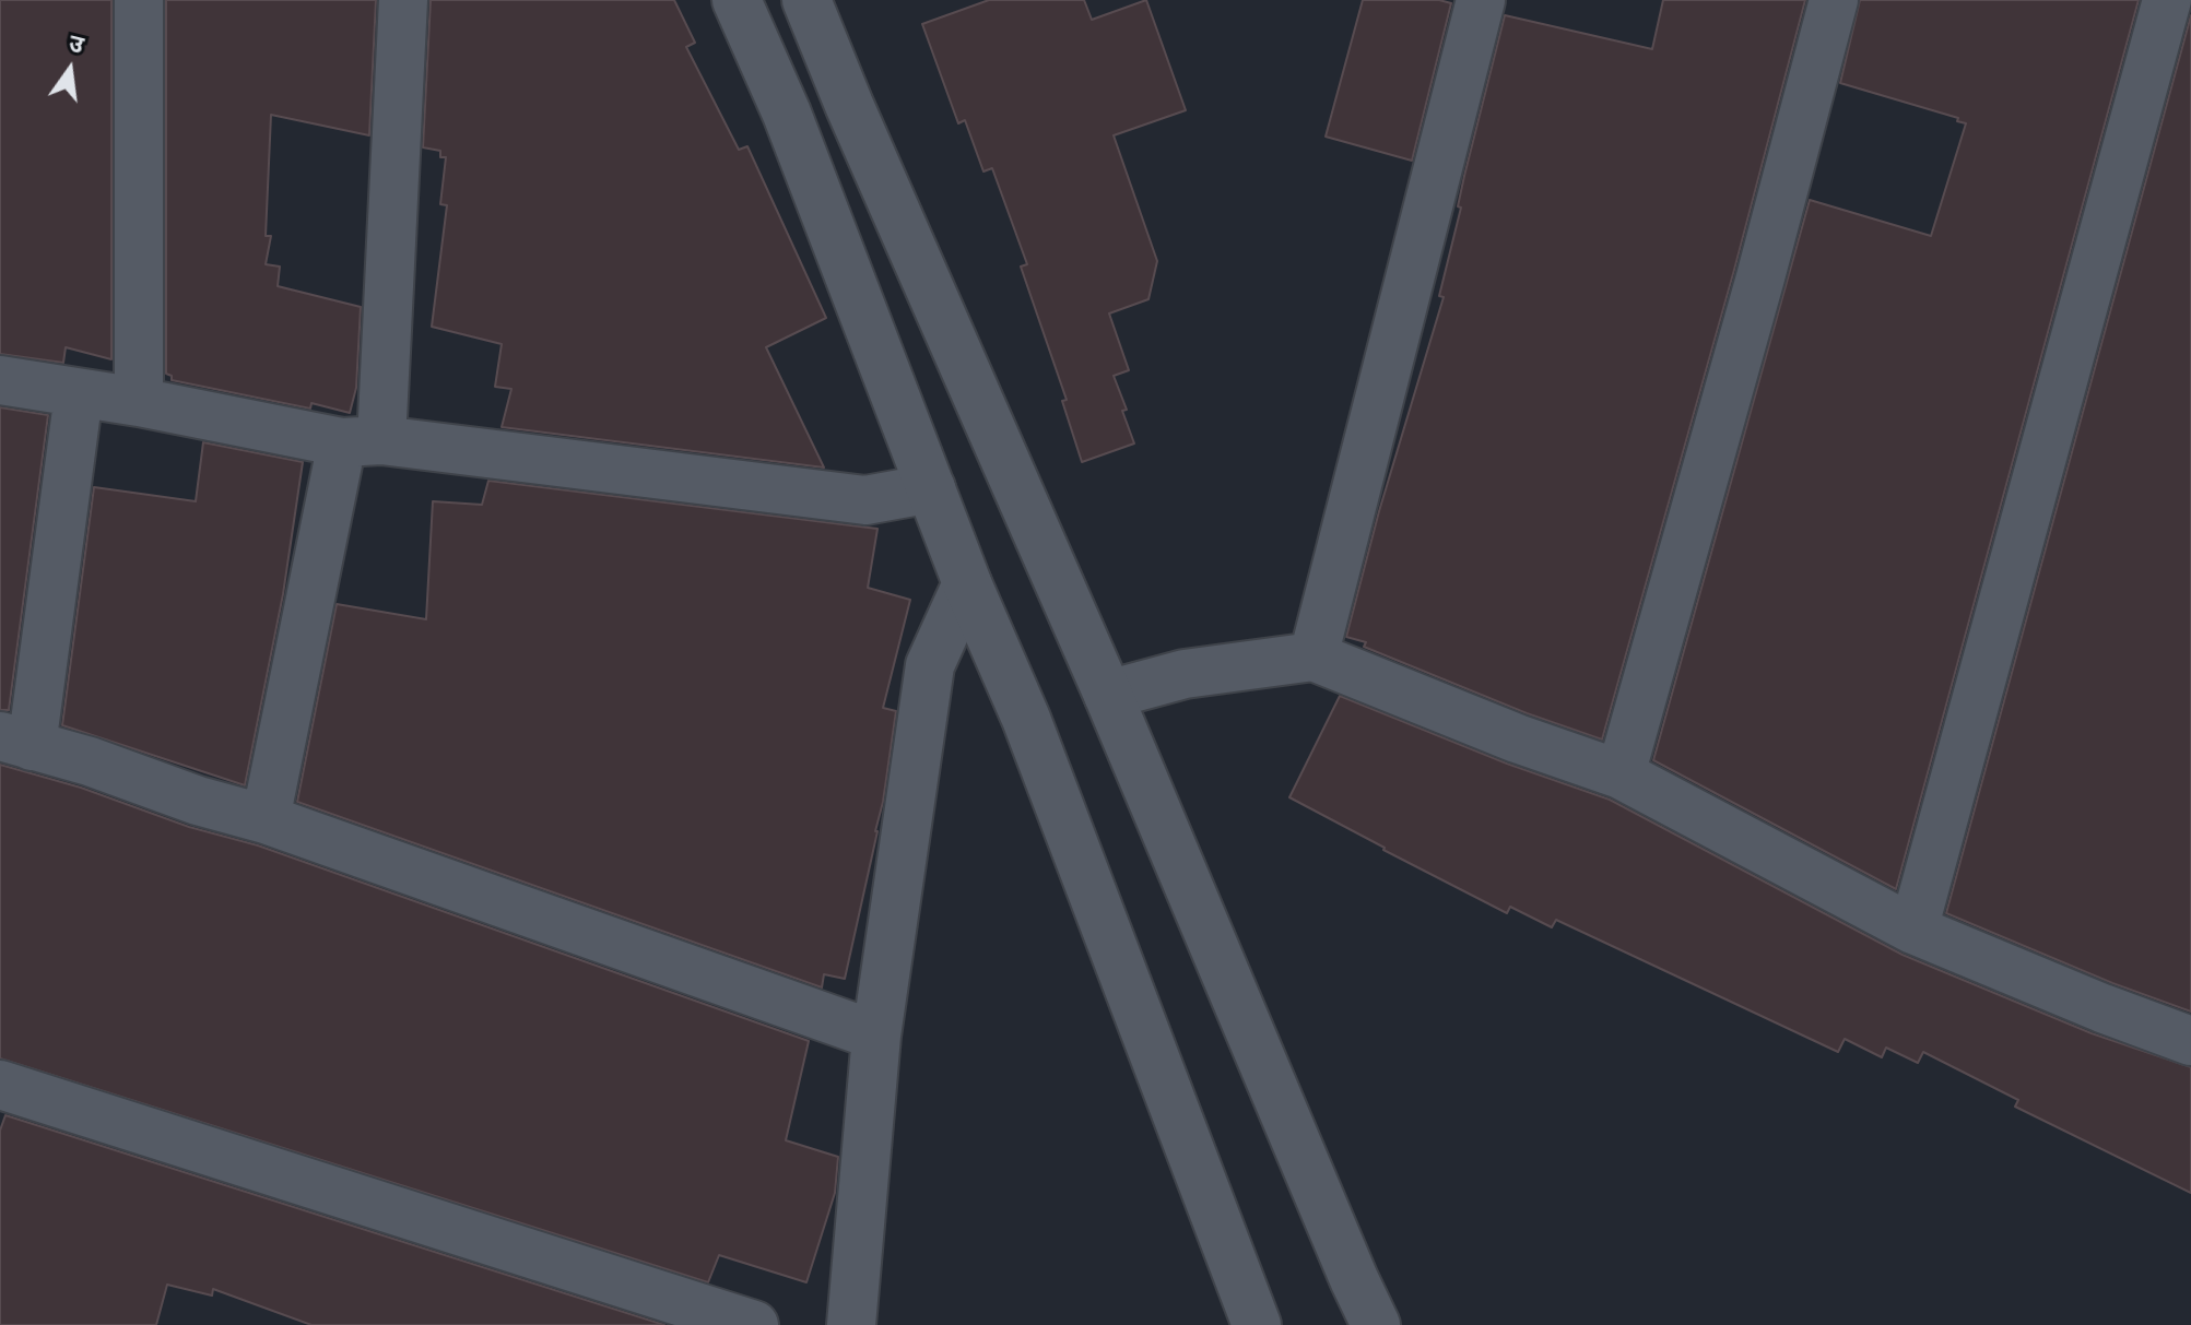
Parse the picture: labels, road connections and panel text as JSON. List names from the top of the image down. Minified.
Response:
{"north":"top"}
